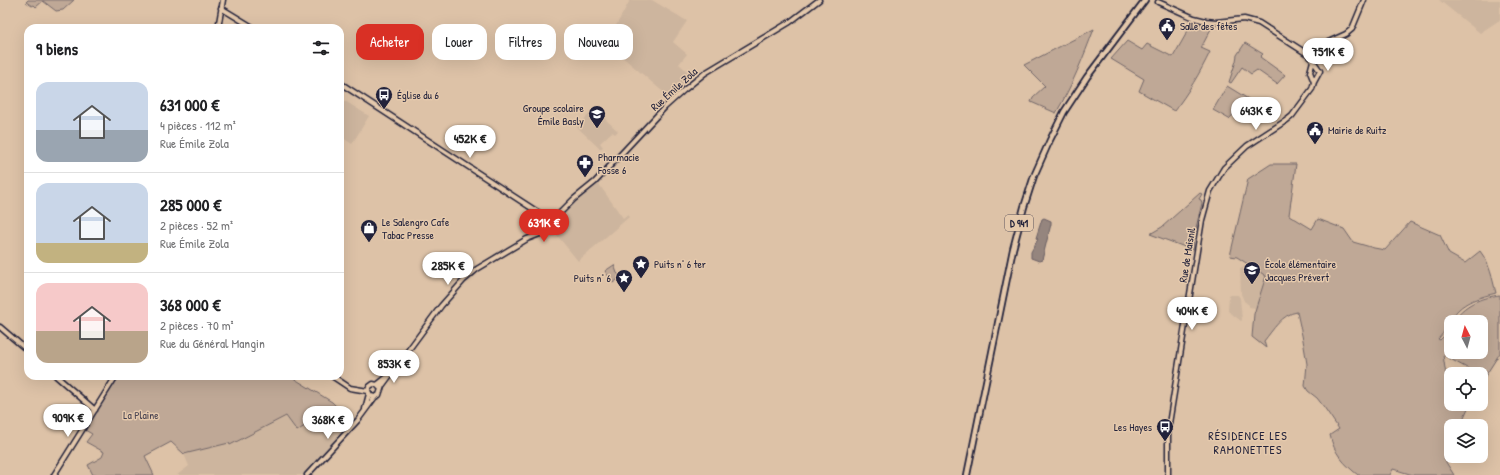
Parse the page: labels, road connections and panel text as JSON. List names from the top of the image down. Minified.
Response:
{"streets":{"main road":["D 941"],"street":["Rue Émile Zola","Rue de Maisnil"]},"districts":["RÉSIDENCE LES RAMONETTES"],"parks":["La Plaine"],"places":{"public building":["Salle des fêtes","Mairie de Ruitz"],"bus stop":["Église du 6","Les Hayes"],"school or university":["Groupe scolaire Émile Basly","École élémentaire Jacques Prévert"],"pharmacy":["Pharmacie Fosse 6"],"shop":["Le Salengro Cafe Tabac Presse"],"place":["Puits n° 6 ter","Puits n° 6"]},"north":"top","page":{"chip":["Acheter","Louer","Filtres","Nouveau"],"heading":"9 biens","price":["751K €","643K €","452K €","631K €","285K €","404K €","853K €","909K €","368K €"],"list":[{"name":"631 000 €","note":"4 pièces · 112 m² · Rue Émile Zola"},{"name":"285 000 €","note":"2 pièces · 52 m² · Rue Émile Zola"},{"name":"368 000 €","note":"2 pièces · 70 m² · Rue du Général Mangin"}]}}
